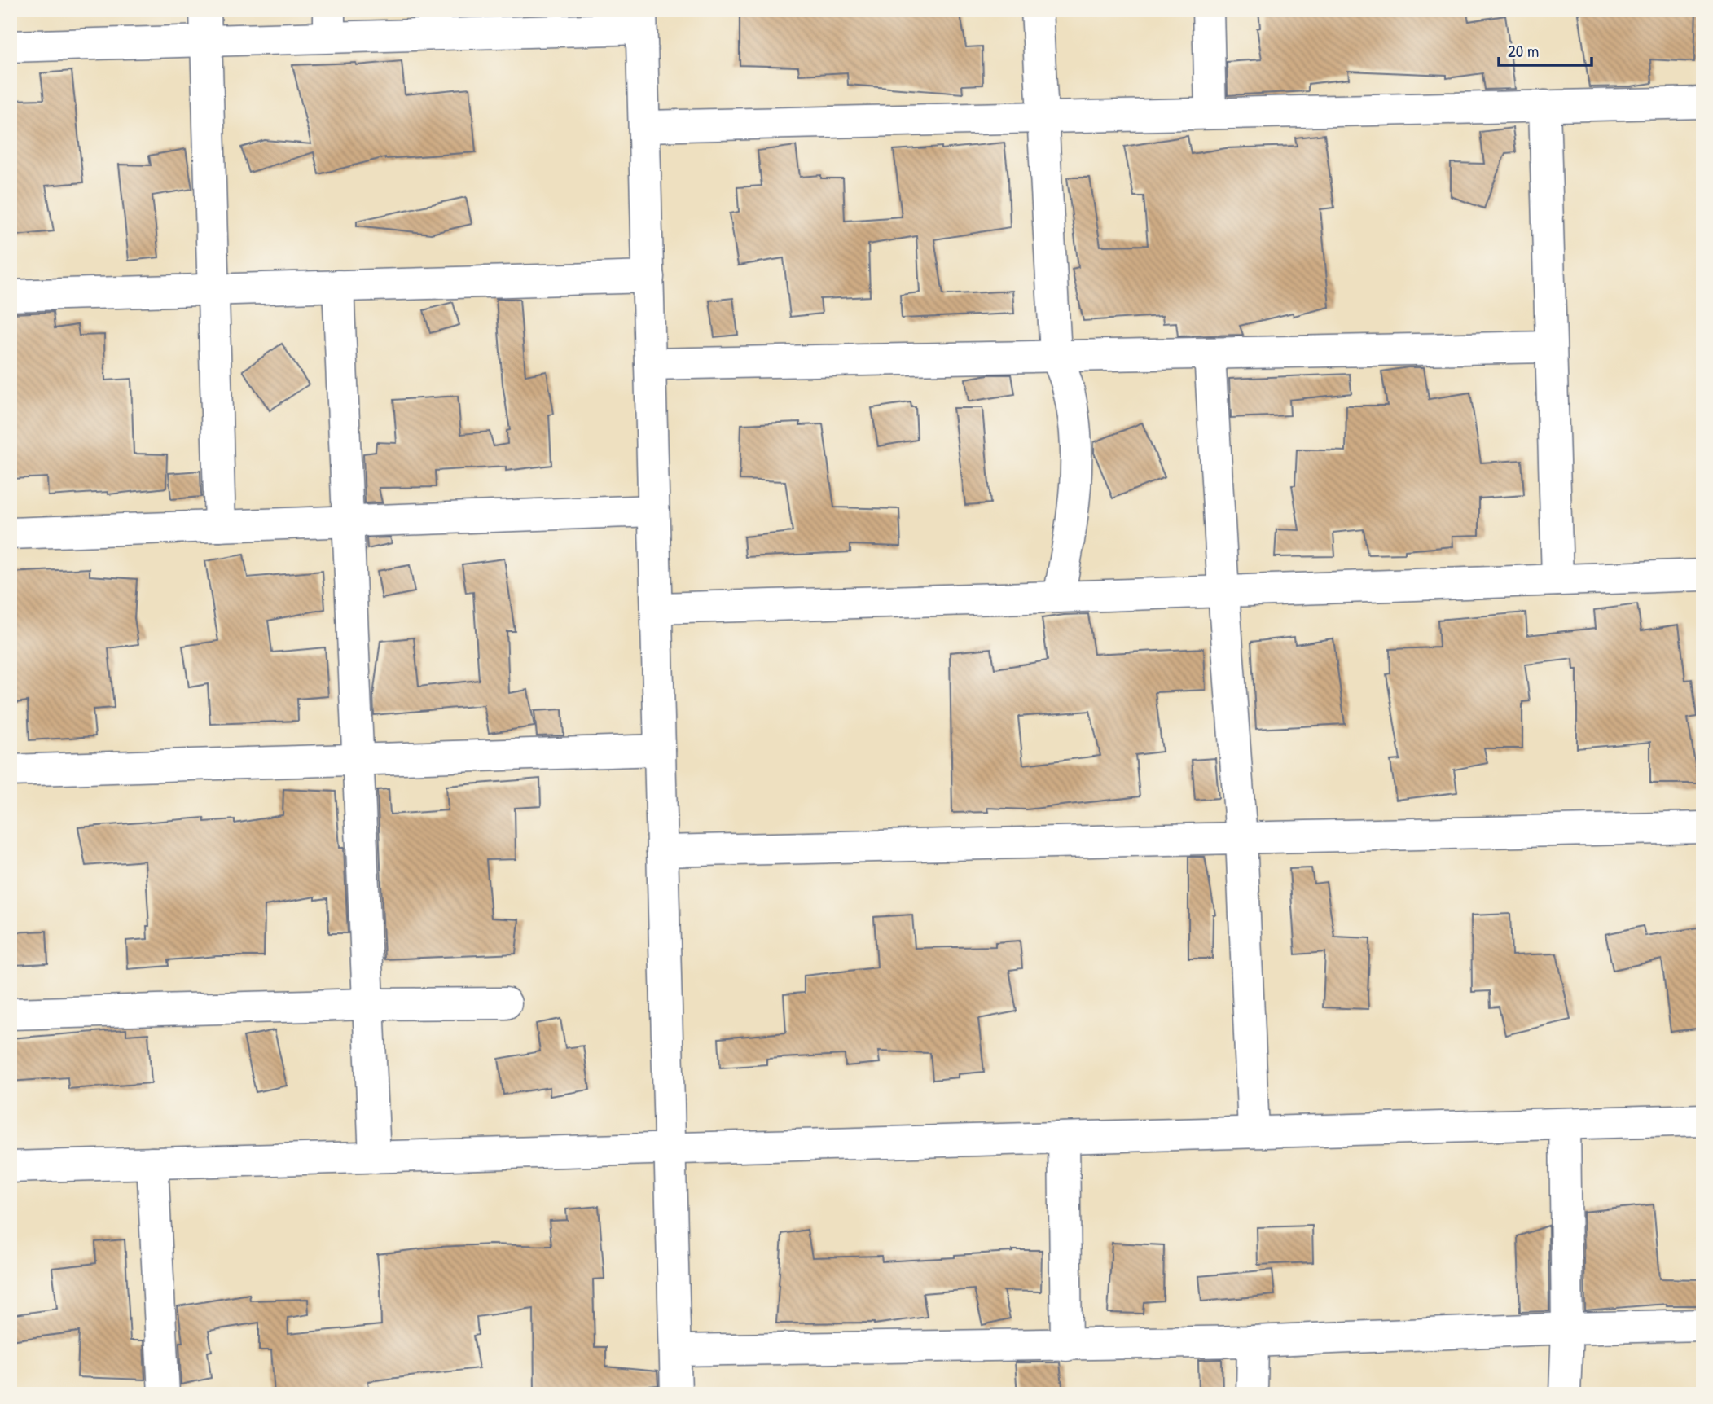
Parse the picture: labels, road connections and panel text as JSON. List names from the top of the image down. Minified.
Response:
{"scale_bar":"20 m"}
